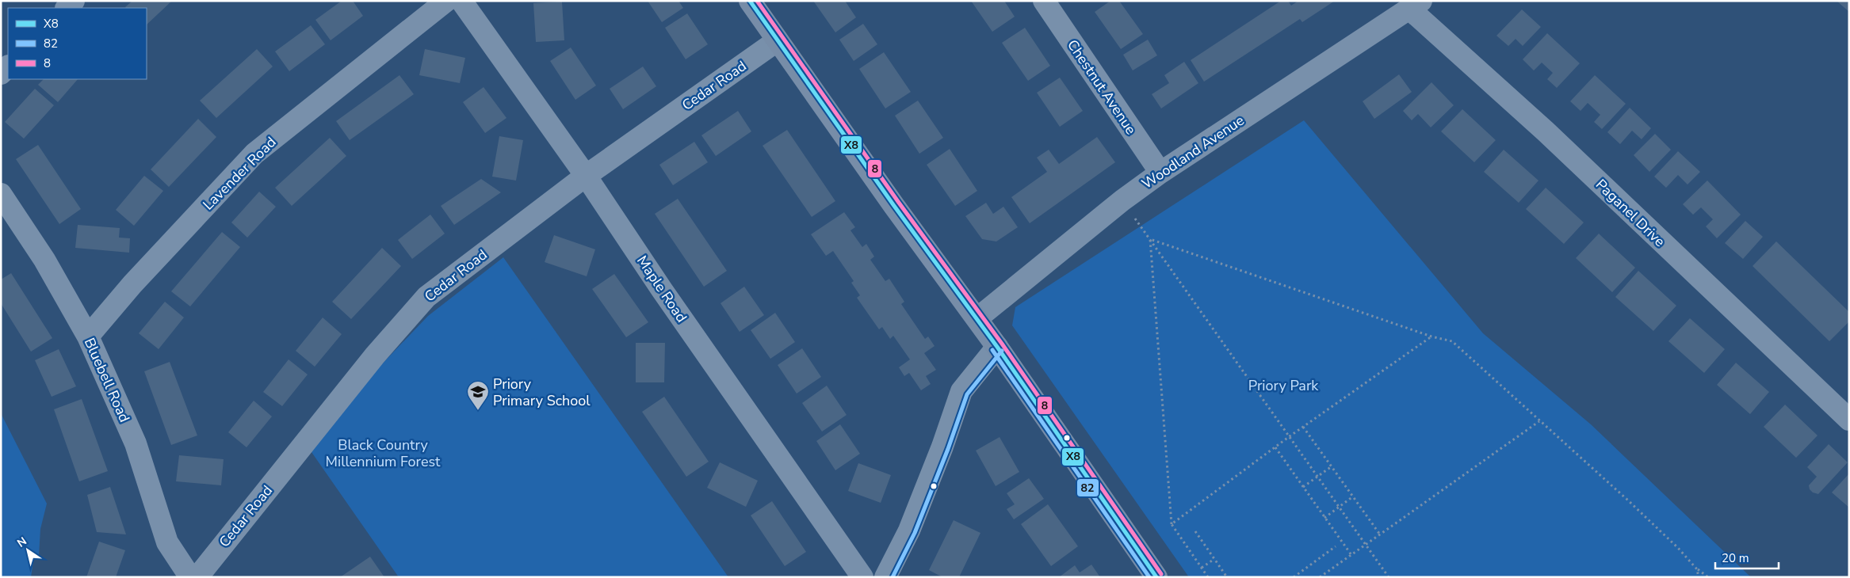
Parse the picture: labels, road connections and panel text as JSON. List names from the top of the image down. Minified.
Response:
{"streets":{"street":["Cedar Road","Chestnut Avenue","Woodland Avenue","Lavender Road","Paganel Drive","Maple Road","Bluebell Road"]},"crossings":[["Cedar Road","Maple Road"],["Chestnut Avenue","Woodland Avenue"],["Woodland Avenue","Paganel Drive"],["Lavender Road","Bluebell Road"]],"parks":["Priory Park","Black Country Millennium Forest"],"places":{"school or university":["Priory Primary School"]},"lines":["transit line X8","transit line 8","transit line 82"],"legend":["X8","82","8"],"scale_bar":"20 m","north":"top left"}
